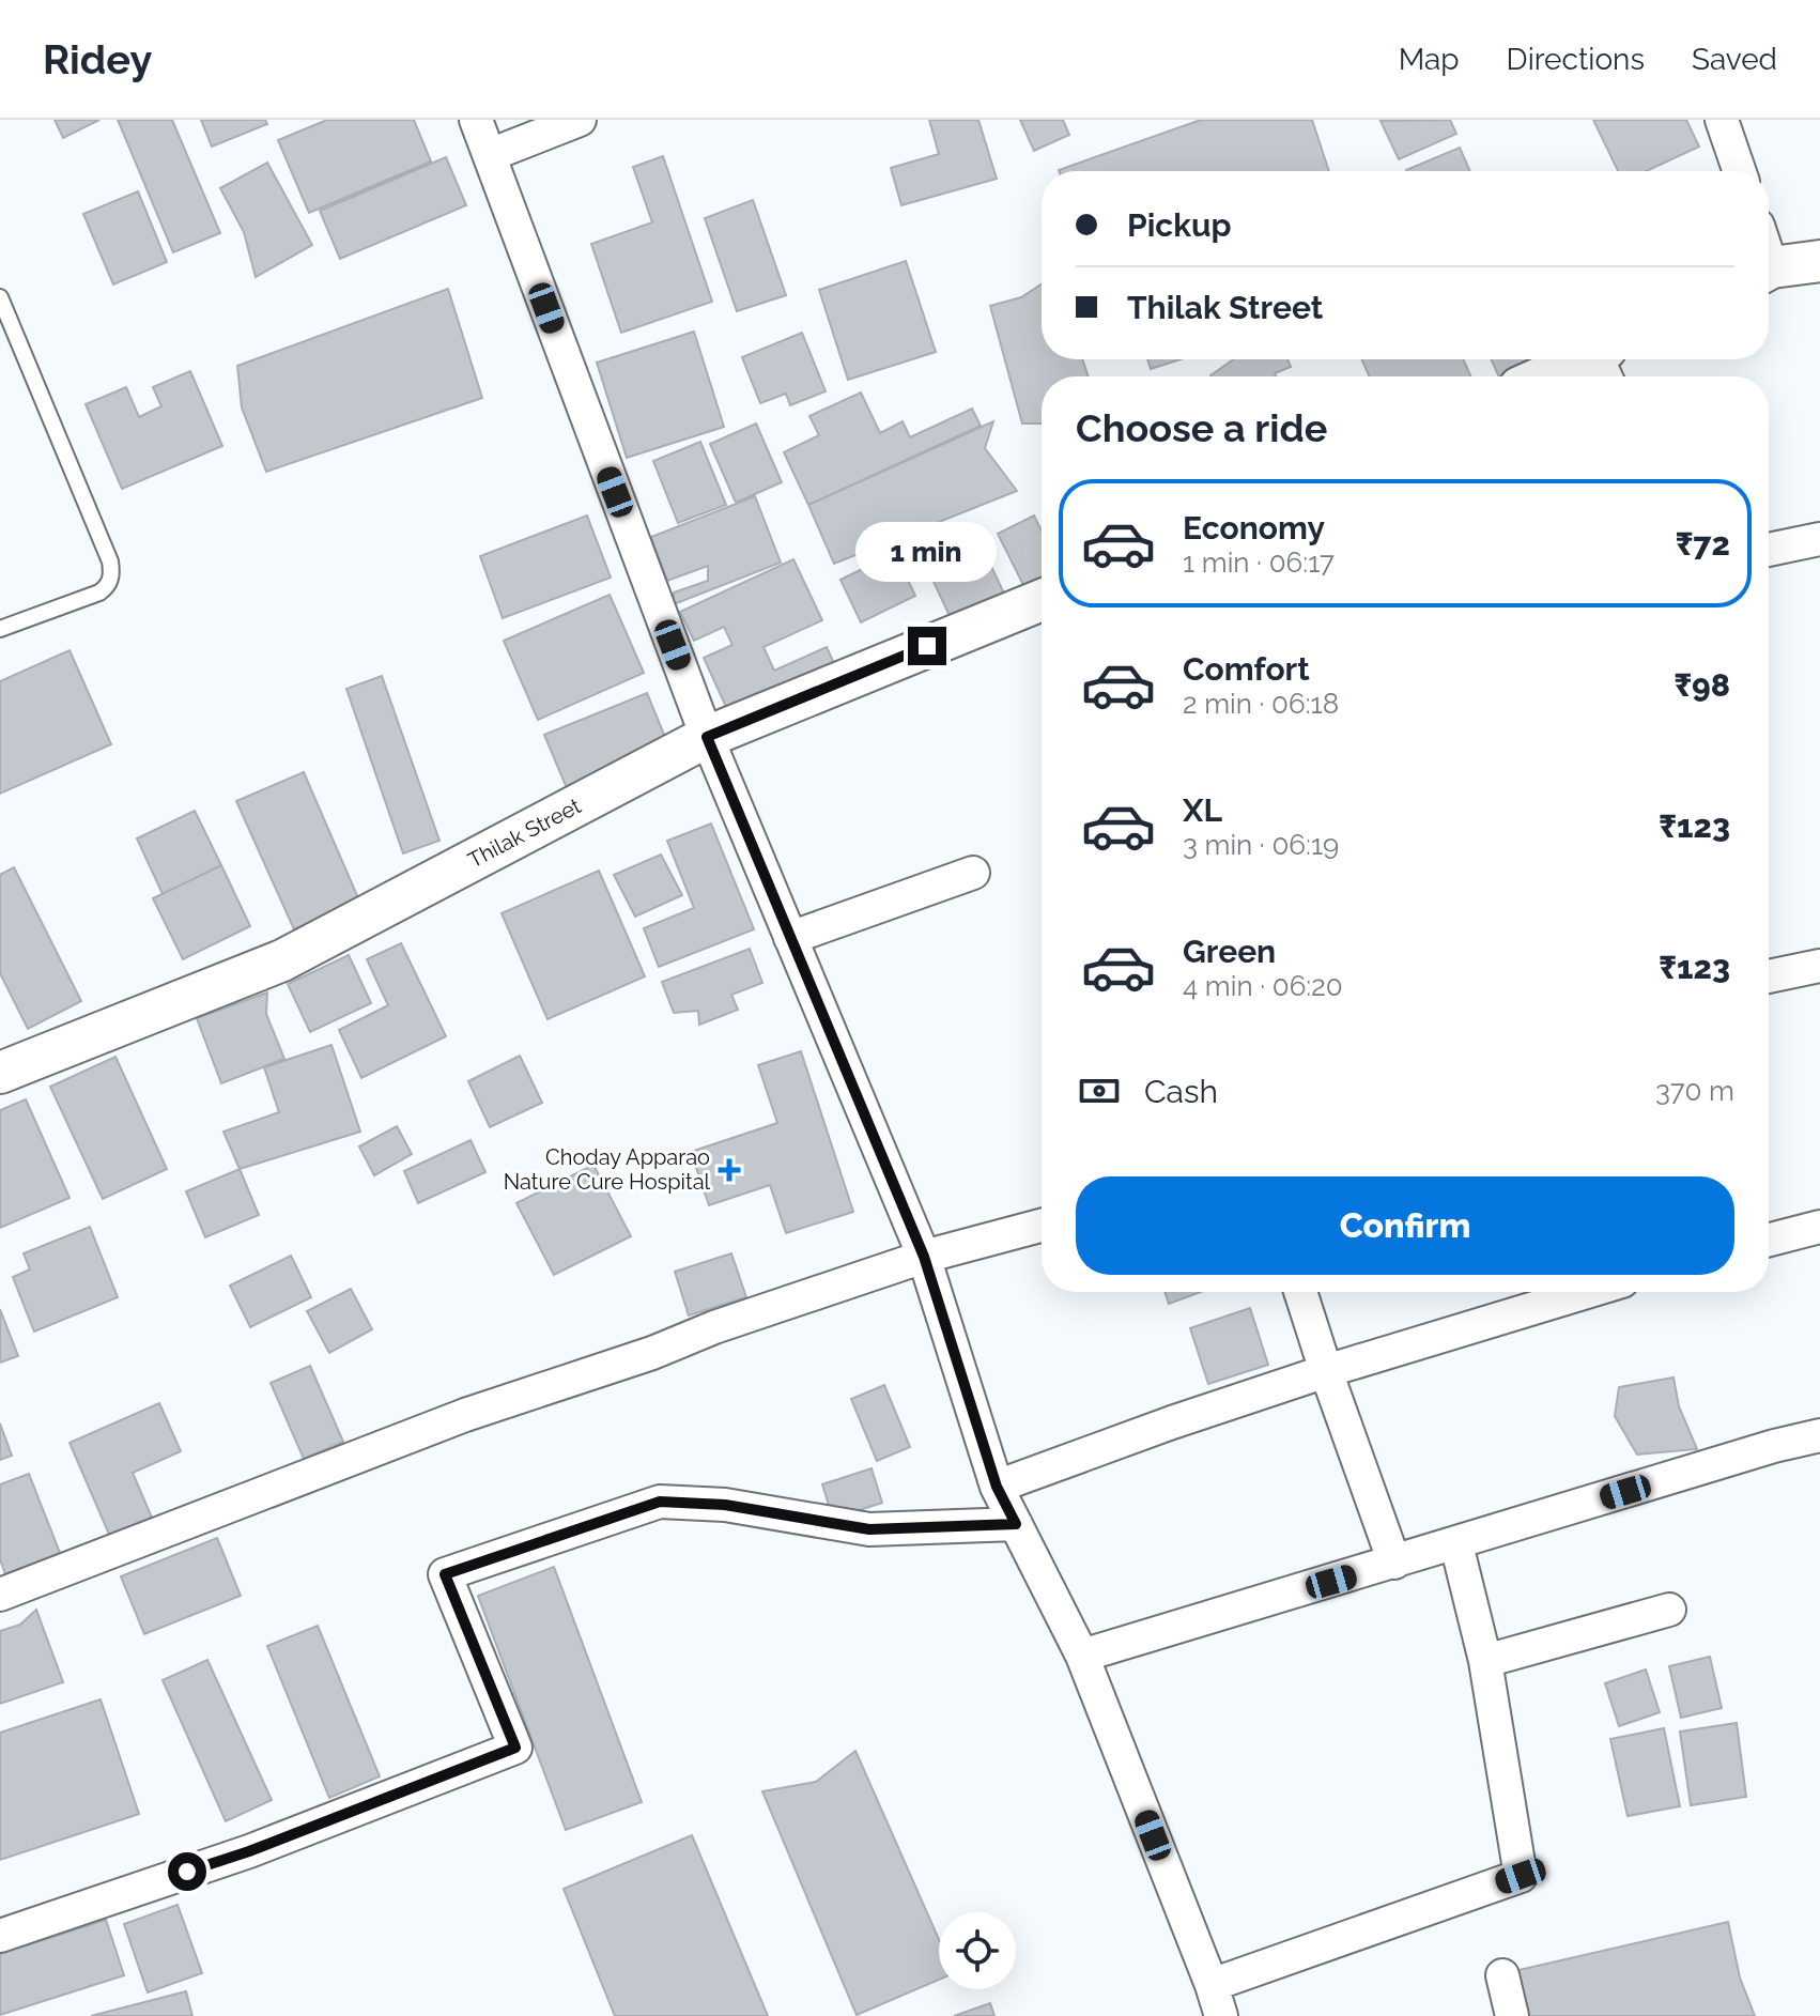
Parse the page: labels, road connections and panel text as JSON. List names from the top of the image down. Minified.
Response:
{"streets":{"street":["Thilak Street"]},"places":{"health":["Choday Apparao Nature Cure Hospital"]},"page":{"header":"Ridey","nav":["Map","Directions","Saved"],"banner":["Pickup","Thilak Street"],"heading":"Choose a ride","list":[{"name":"Economy","note":"1 min · 06:17","value":"₹72"},{"name":"Comfort","note":"2 min · 06:18","value":"₹98"},{"name":"XL","note":"3 min · 06:19","value":"₹123"},{"name":"Green","note":"4 min · 06:20","value":"₹123"}],"bubble":"1 min","pay":["Cash","370 m"],"buttons":"Confirm"}}
